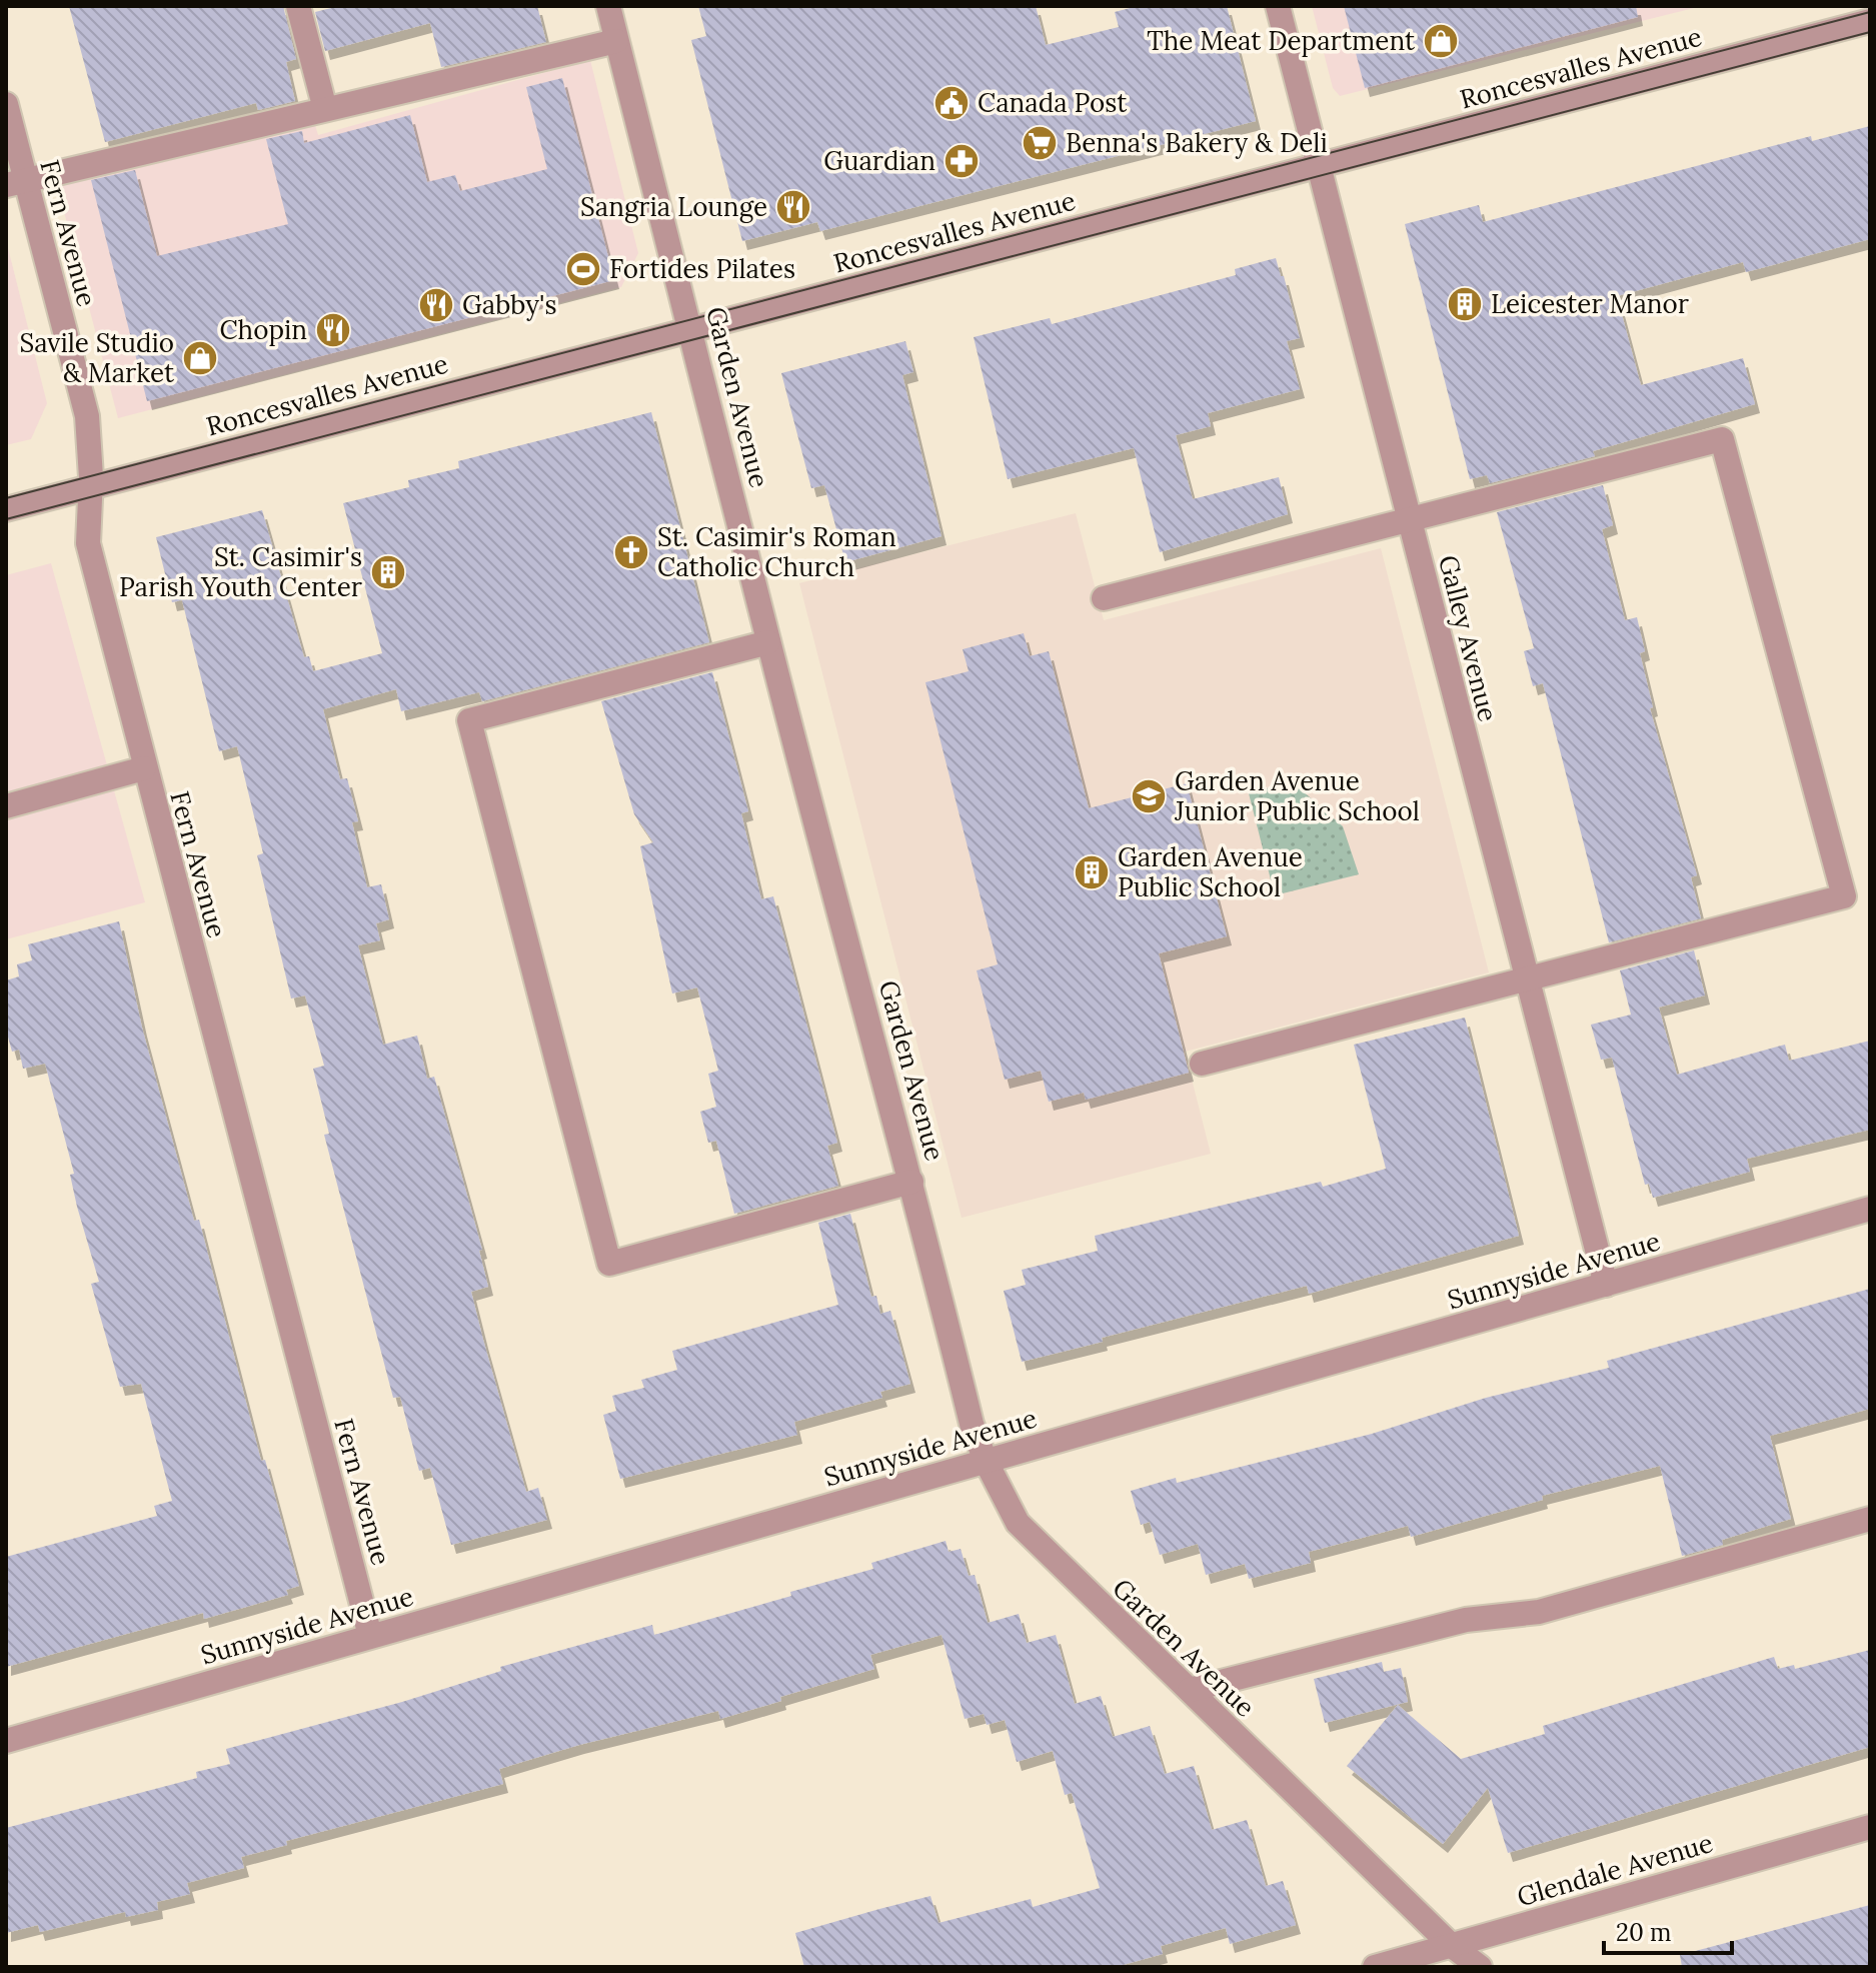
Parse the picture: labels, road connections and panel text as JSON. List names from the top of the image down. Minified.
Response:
{"streets":{"street":["Roncesvalles Avenue","Fern Avenue","Garden Avenue","Galley Avenue","Sunnyside Avenue","Glendale Avenue"]},"crossings":[["Roncesvalles Avenue","Fern Avenue"],["Roncesvalles Avenue","Garden Avenue"],["Roncesvalles Avenue","Galley Avenue"],["Fern Avenue","Sunnyside Avenue"],["Garden Avenue","Sunnyside Avenue"],["Garden Avenue","Glendale Avenue"],["Galley Avenue","Sunnyside Avenue"]],"places":{"shop":["The Meat Department","Savile Studio & Market"],"public building":["Canada Post"],"supermarket":["Benna's Bakery & Deli"],"pharmacy":["Guardian"],"restaurant":["Sangria Lounge","Gabby's","Chopin"],"sports":["Fortides Pilates"],"building":["Leicester Manor","St. Casimir's Parish Youth Center","Garden Avenue Public School"],"church":["St. Casimir's Roman Catholic Church"],"school or university":["Garden Avenue Junior Public School"]},"scale_bar":"20 m"}
